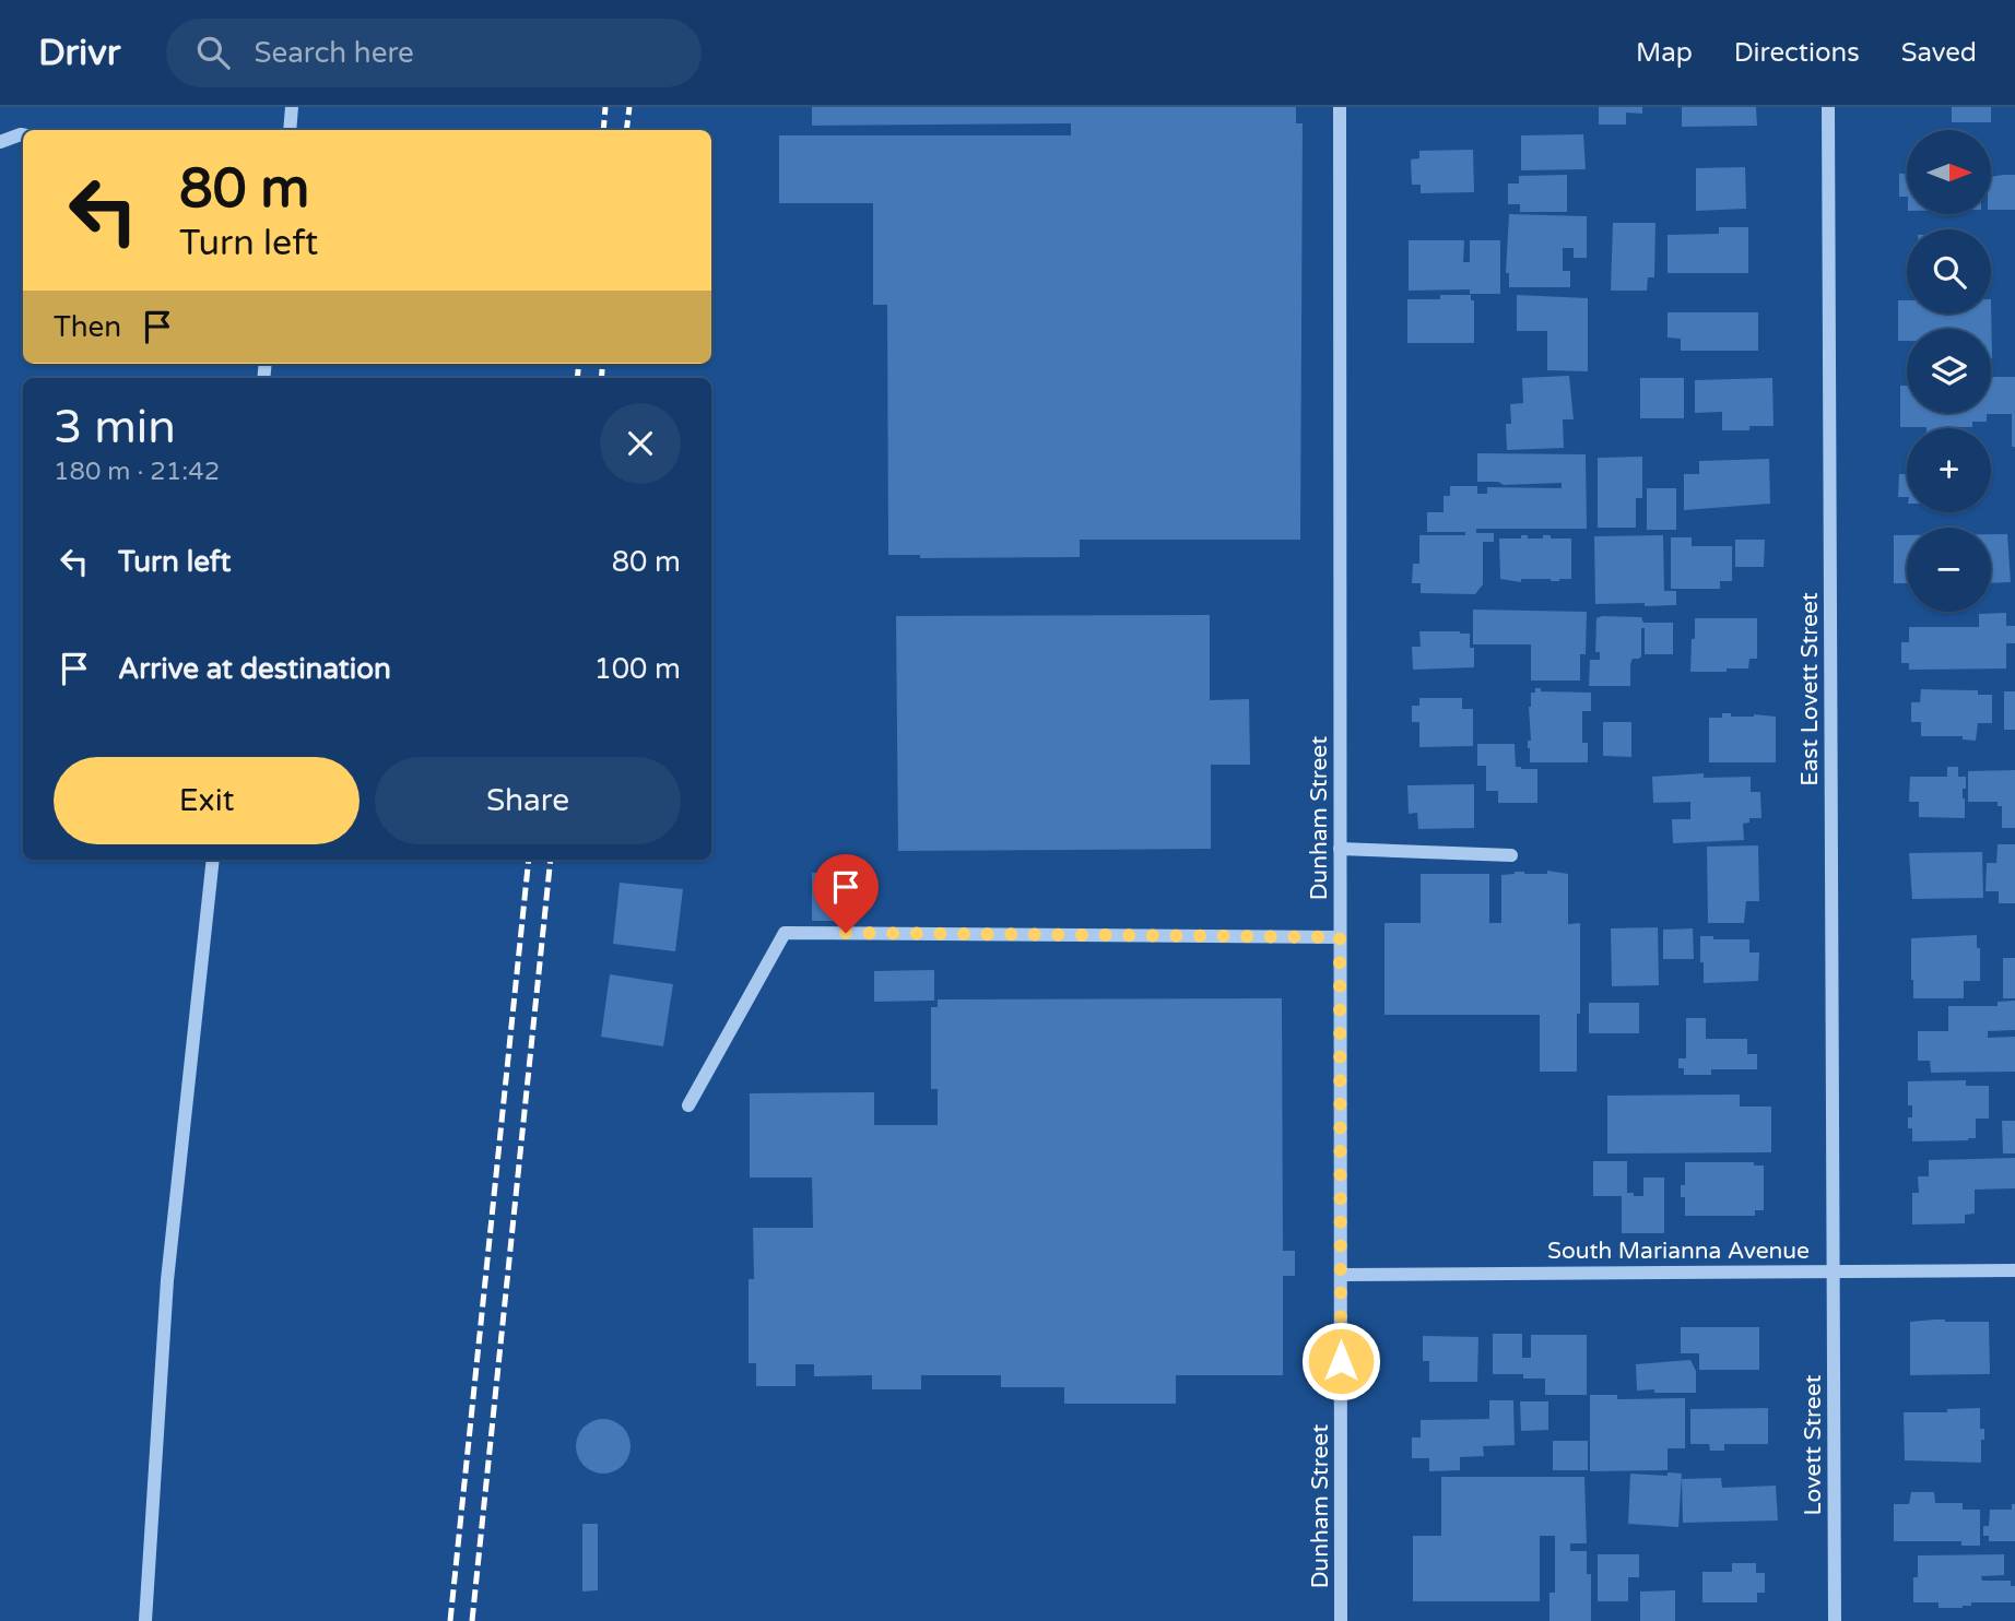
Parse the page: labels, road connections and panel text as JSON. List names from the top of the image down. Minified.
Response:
{"streets":{"street":["East Lovett Street","Dunham Street","South Marianna Avenue","Lovett Street"]},"crossings":[["East Lovett Street","South Marianna Avenue"],["East Lovett Street","Lovett Street"],["Dunham Street","South Marianna Avenue"],["South Marianna Avenue","Lovett Street"]],"north":"right","page":{"header":"Drivr","search":"Search here","nav":["Map","Directions","Saved"],"map_buttons":["+","−"],"turn":["80 m","Turn left"],"then":"Then","heading":["3 min","180 m · 21:42"],"list":[{"name":"Turn left","value":"80 m"},{"name":"Arrive at destination","value":"100 m"}],"buttons":["Exit","Share"]}}
